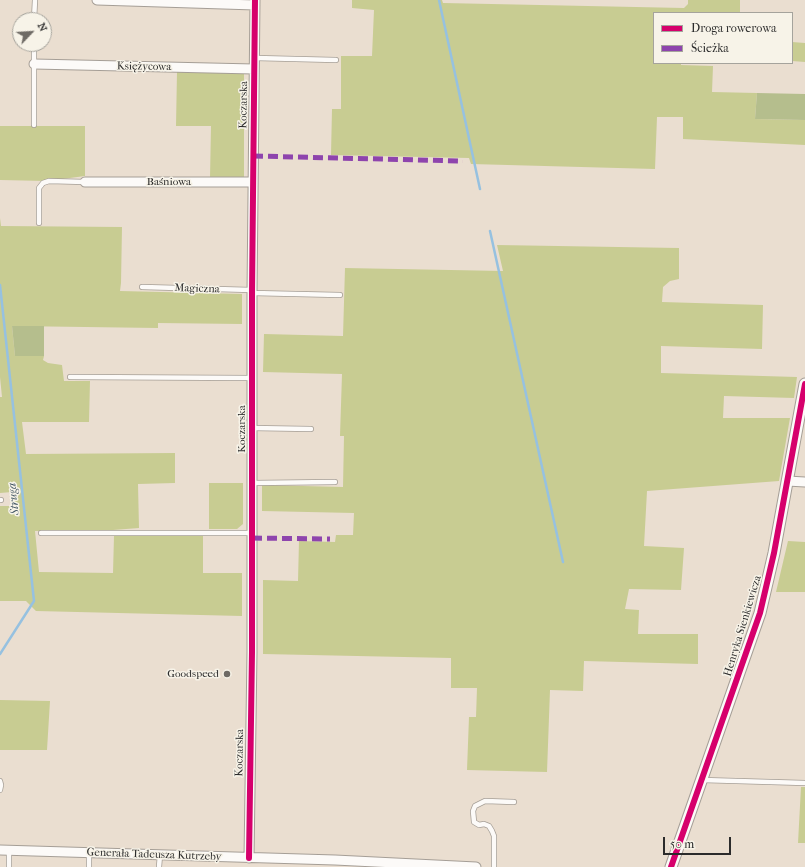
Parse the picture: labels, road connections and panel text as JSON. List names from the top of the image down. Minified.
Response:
{"streets":{"street":["Księżycowa","Koczarska","Baśniowa","Henryka Sienkiewicza","Generała Tadeusza Kutrzeby"],"lane":["Magiczna"]},"crossings":[["Księżycowa","Koczarska"],["Koczarska","Baśniowa"],["Koczarska","Magiczna"],["Koczarska","Generała Tadeusza Kutrzeby"]],"water":["Struga"],"places":["Goodspeed"],"legend":["Droga rowerowa","Ścieżka"],"scale_bar":"50 m","north":"top right"}
